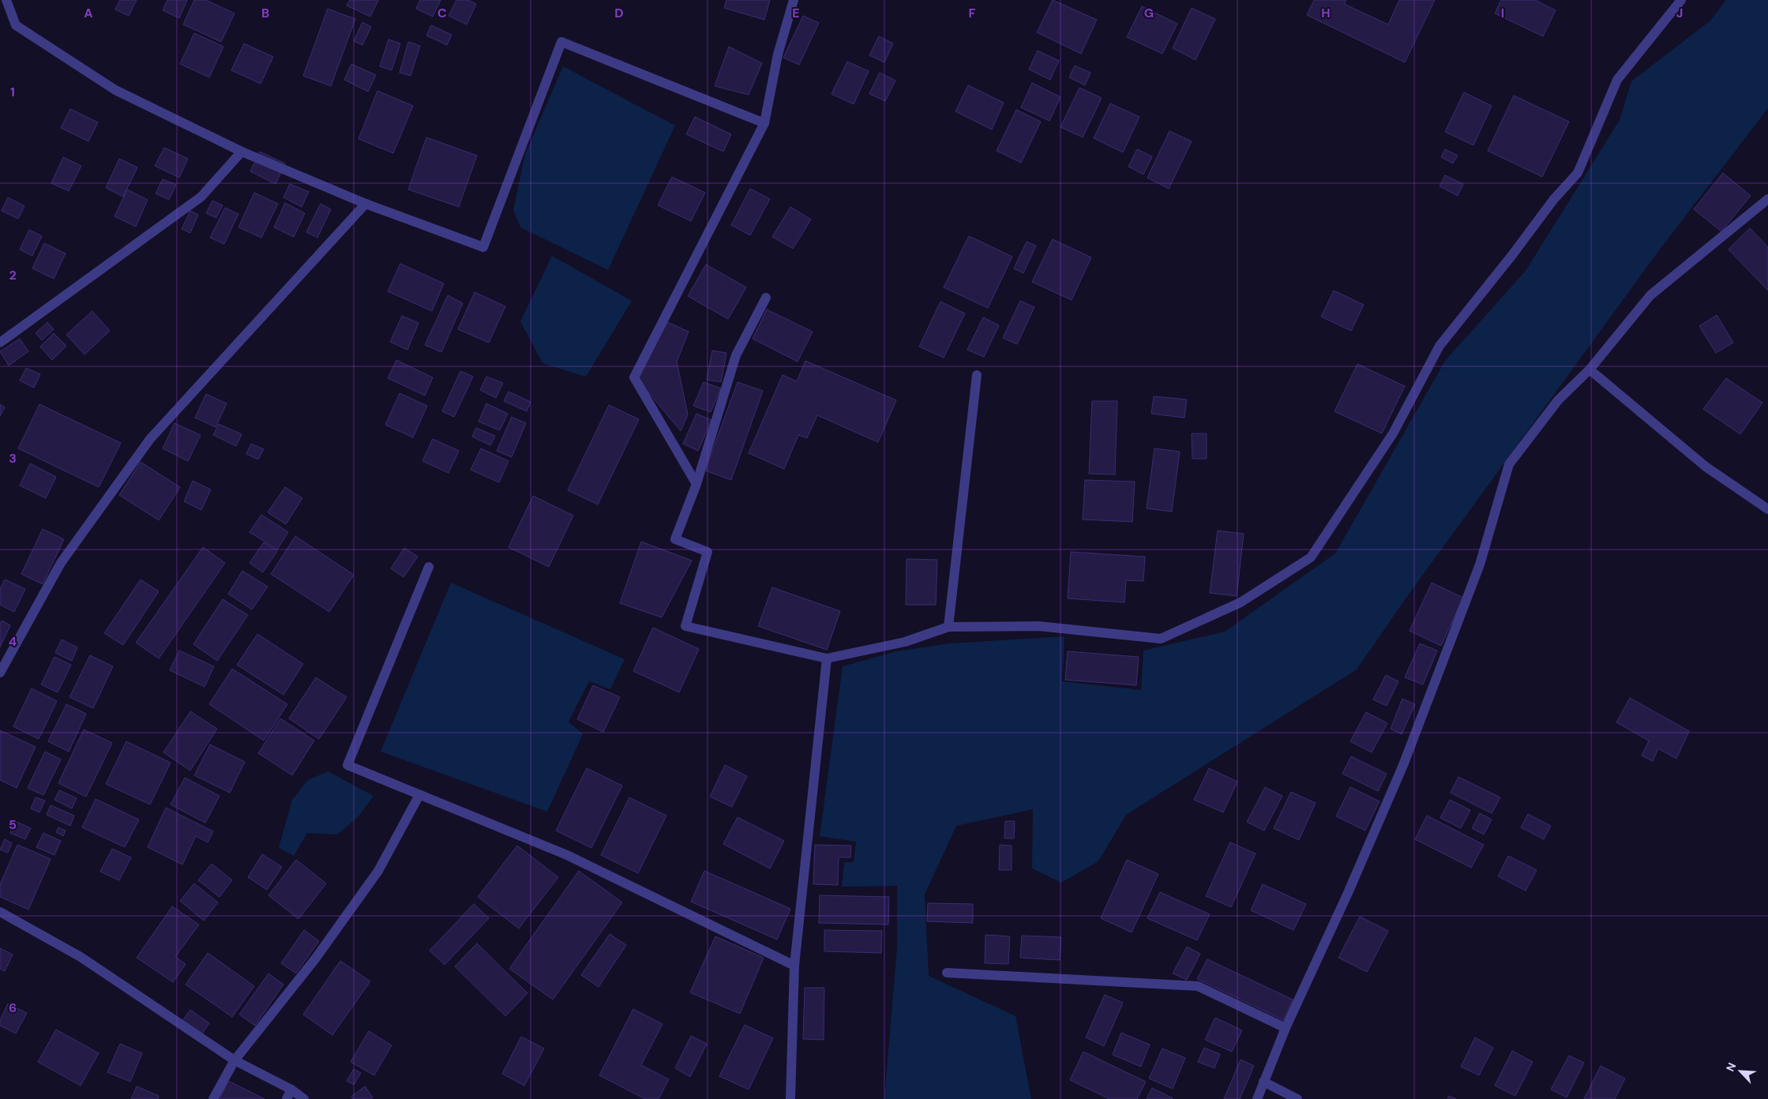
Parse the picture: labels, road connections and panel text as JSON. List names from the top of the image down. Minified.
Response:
{"north":"top left","grid":{"columns":["A","B","C","D","E","F","G","H","I","J"],"rows":["1","2","3","4","5","6"]}}
